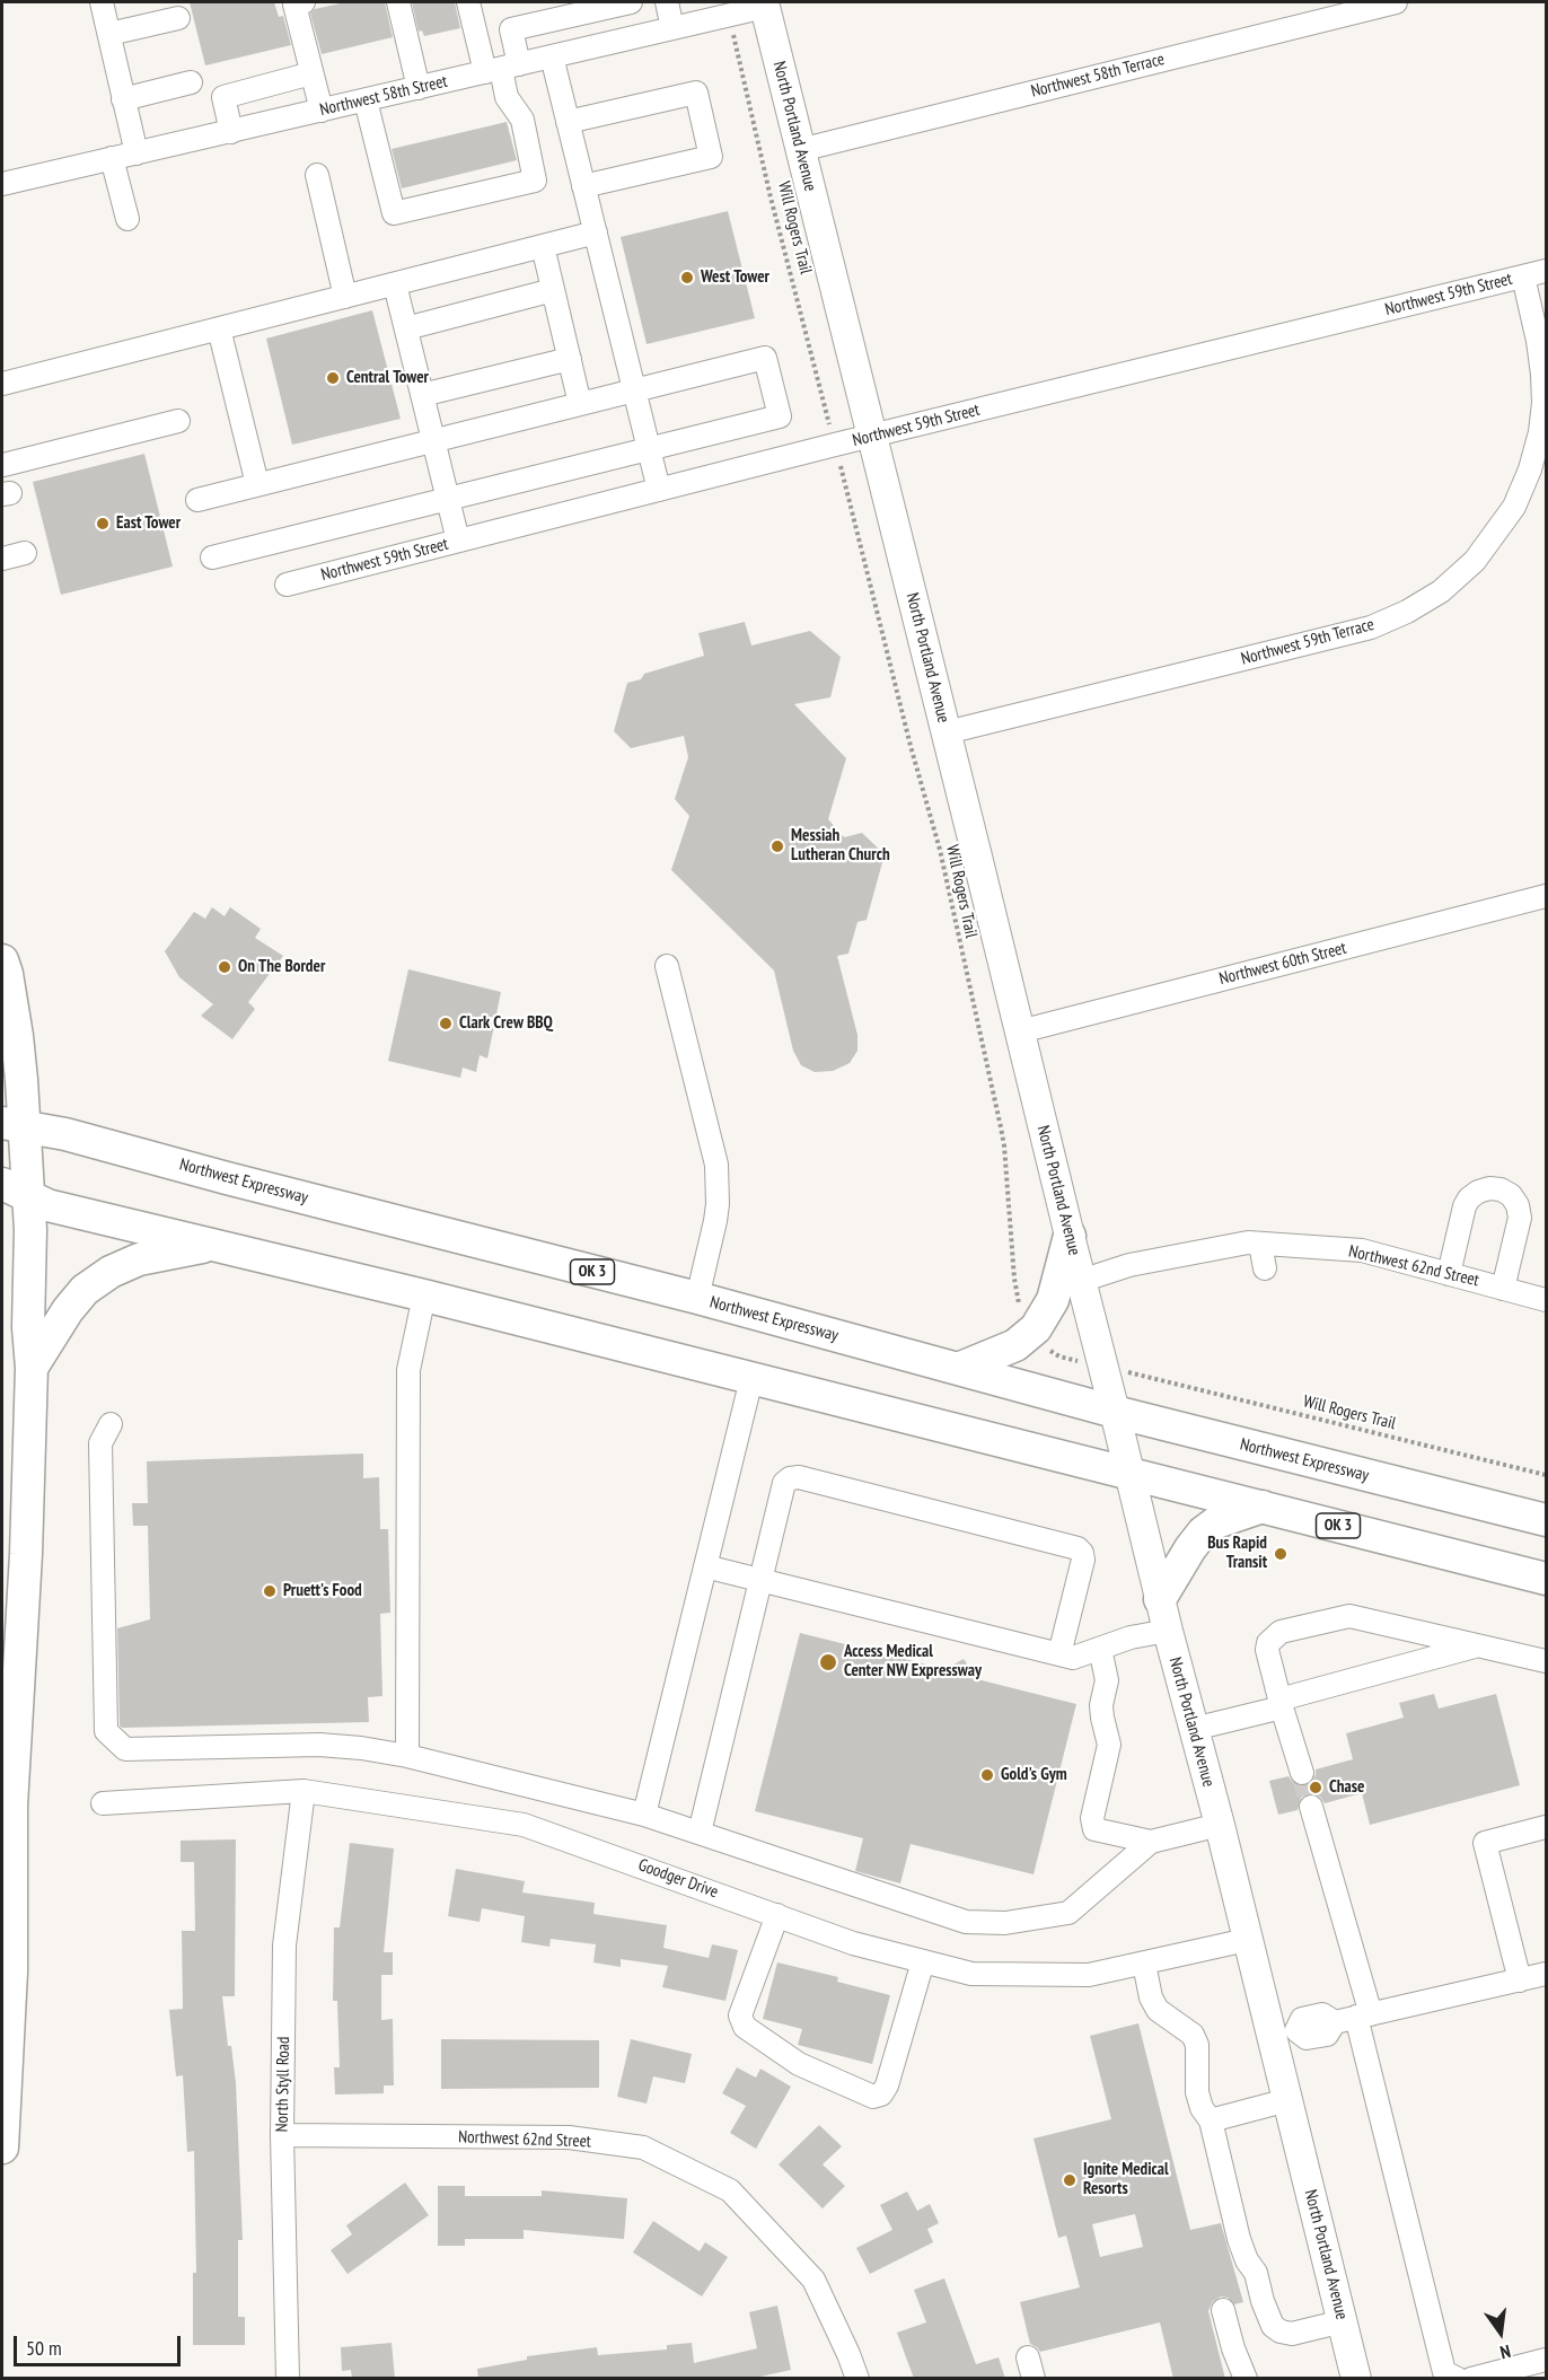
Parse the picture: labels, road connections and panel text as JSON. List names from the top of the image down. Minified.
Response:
{"streets":{"highway":["Northwest Expressway","OK 3"],"main road":["North Portland Avenue"],"street":["Northwest 58th Terrace","Northwest 58th Street","Northwest 59th Street","Northwest 59th Terrace","Northwest 60th Street","Northwest 62nd Street","Goodger Drive","North Styll Road"],"path":["Will Rogers Trail"]},"crossings":[["Northwest 58th Terrace","North Portland Avenue"],["Northwest 58th Street","North Portland Avenue"],["North Portland Avenue","Northwest 59th Street"],["North Portland Avenue","Northwest 59th Terrace"],["North Portland Avenue","Northwest 60th Street"],["North Portland Avenue","Northwest Expressway"],["North Portland Avenue","Northwest 62nd Street"],["North Portland Avenue","OK 3"],["North Portland Avenue","Goodger Drive"],["Northwest 59th Street","Northwest 59th Terrace"],["Northwest 62nd Street","North Styll Road"],["Goodger Drive","North Styll Road"]],"places":["West Tower","Central Tower","East Tower","Messiah Lutheran Church","On The Border","Clark Crew BBQ","Bus Rapid Transit","Pruett's Food","Access Medical Center NW Expressway","Gold's Gym","Chase","Ignite Medical Resorts"],"scale_bar":"50 m","north":"bottom"}
